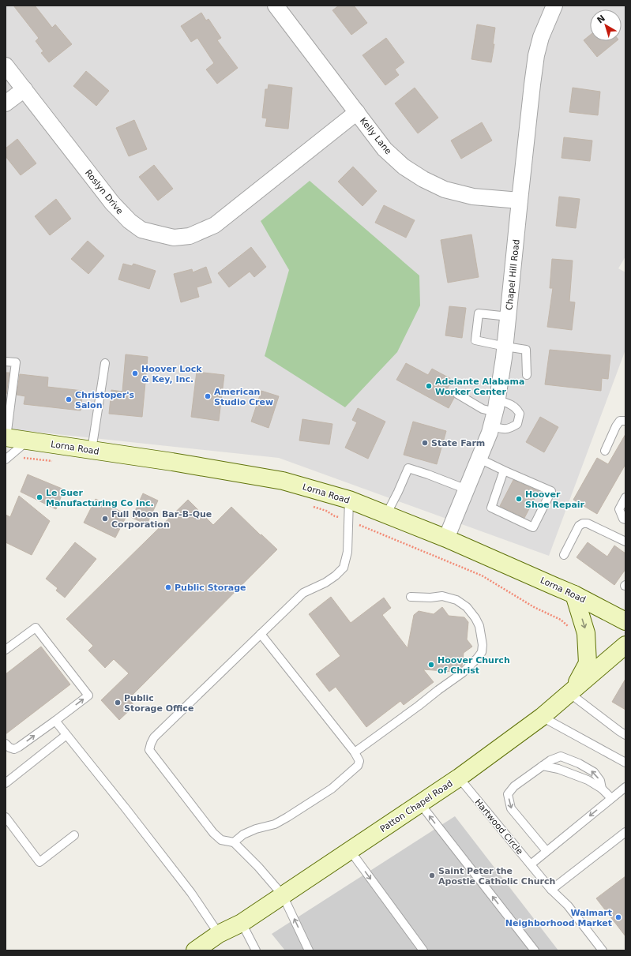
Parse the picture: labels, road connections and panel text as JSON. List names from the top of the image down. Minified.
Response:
{"streets":{"street":["Kelly Lane","Roslyn Drive","Chapel Hill Road","Lorna Road","Patton Chapel Road"],"lane":["Hartwood Circle"]},"crossings":[["Kelly Lane","Roslyn Drive"],["Kelly Lane","Chapel Hill Road"],["Chapel Hill Road","Lorna Road"],["Patton Chapel Road","Hartwood Circle"]],"places":["Hoover Lock & Key, Inc.","Adelante Alabama Worker Center","American Studio Crew","Christoper's Salon","State Farm","Le Suer Manufacturing Co Inc.","Hoover Shoe Repair","Full Moon Bar-B-Que Corporation","Public Storage","Hoover Church of Christ","Public Storage Office","Saint Peter the Apostle Catholic Church","Walmart Neighborhood Market"],"north":"top left"}
